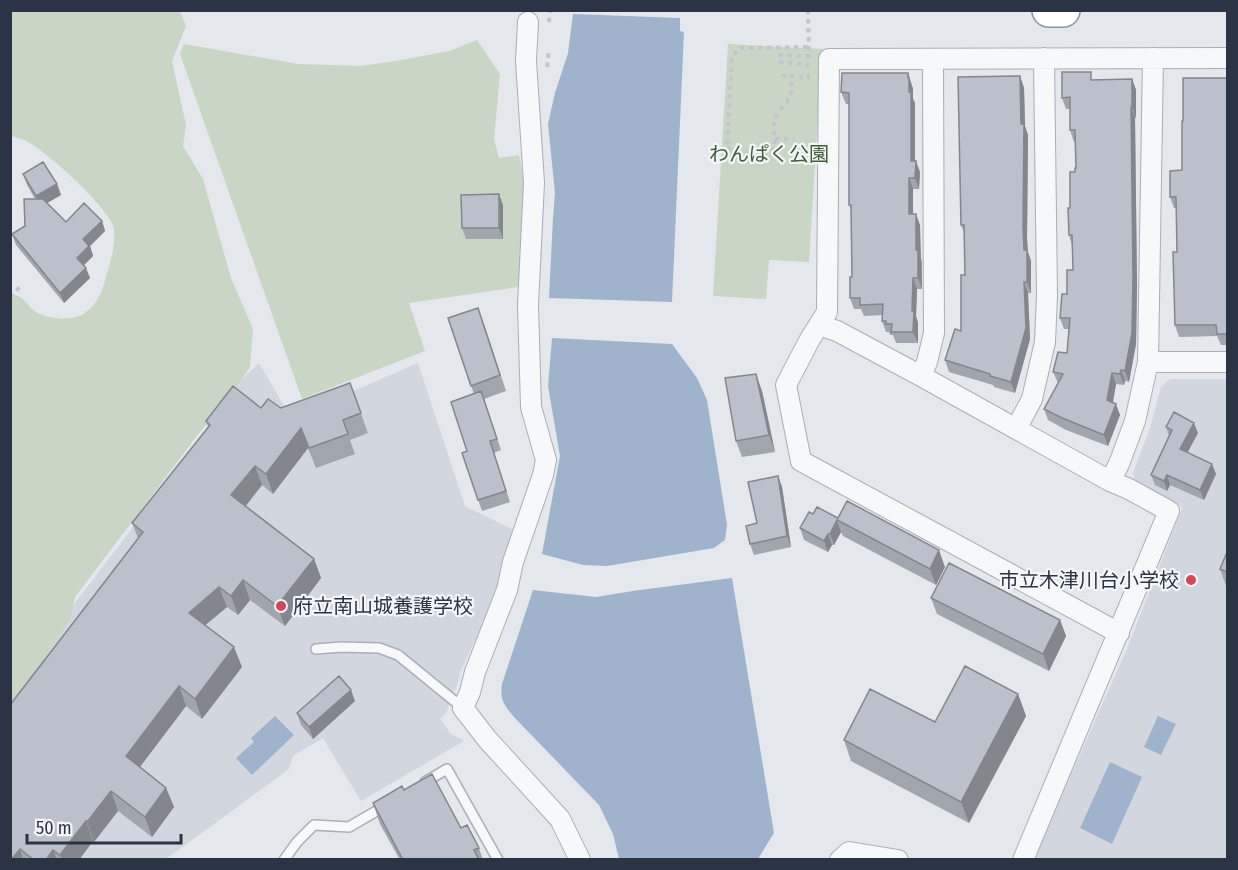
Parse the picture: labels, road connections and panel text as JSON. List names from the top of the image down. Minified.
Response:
{"parks":["わんぱく公園"],"places":["市立木津川台小学校","府立南山城養護学校"],"scale_bar":"50 m"}
